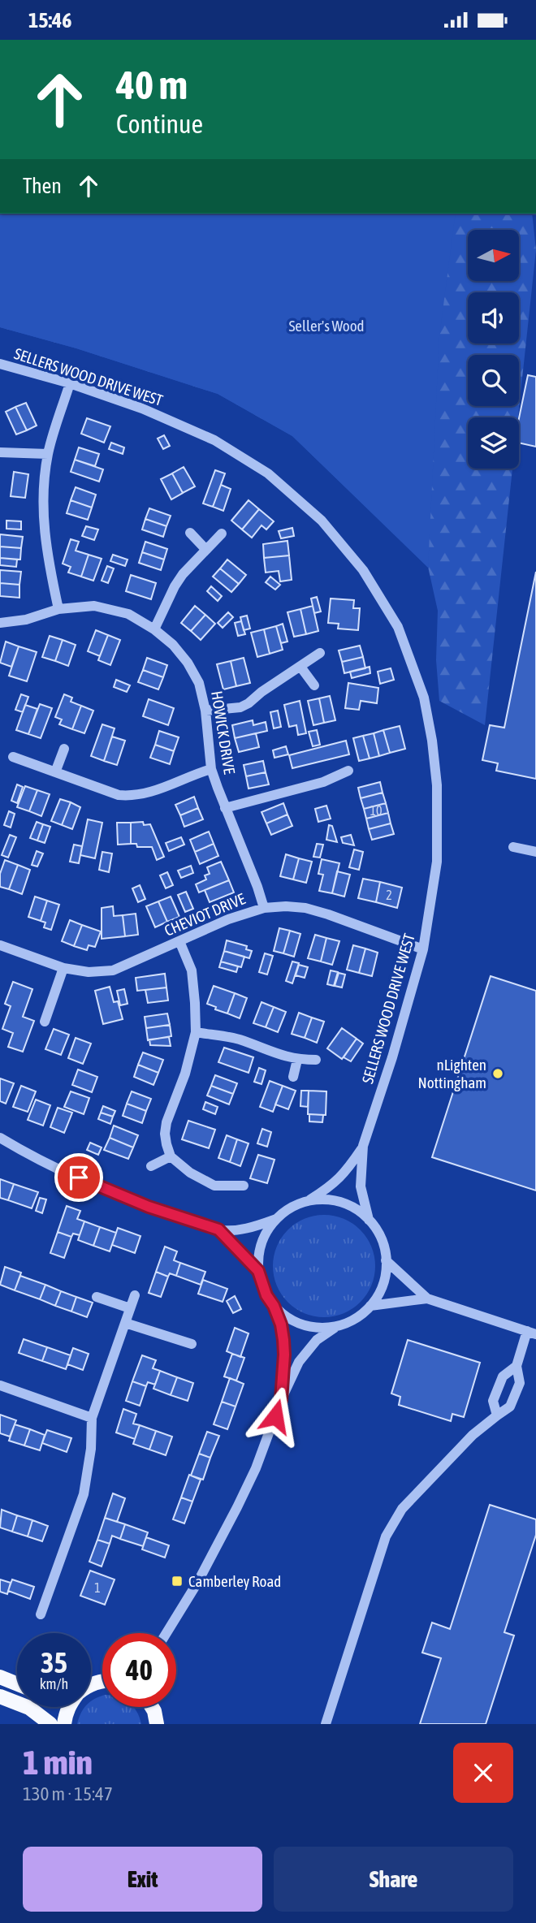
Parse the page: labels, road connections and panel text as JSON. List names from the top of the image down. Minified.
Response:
{"streets":{"street":["SELLERS WOOD DRIVE WEST","HOWICK DRIVE","CHEVIOT DRIVE"]},"crossings":[["SELLERS WOOD DRIVE WEST","CHEVIOT DRIVE"],["HOWICK DRIVE","CHEVIOT DRIVE"]],"parks":["Seller's Wood"],"places":{"other":["nLighten Nottingham"],"transit":["Camberley Road"]},"house_numbers":["10","2","1"],"north":"right","page":{"status":"15:46","turn":["40 m","Continue"],"then":"Then","speed":"35 km/h","limit":"40","heading":["1 min","130 m · 15:47"],"buttons":["Exit","Share"]}}
